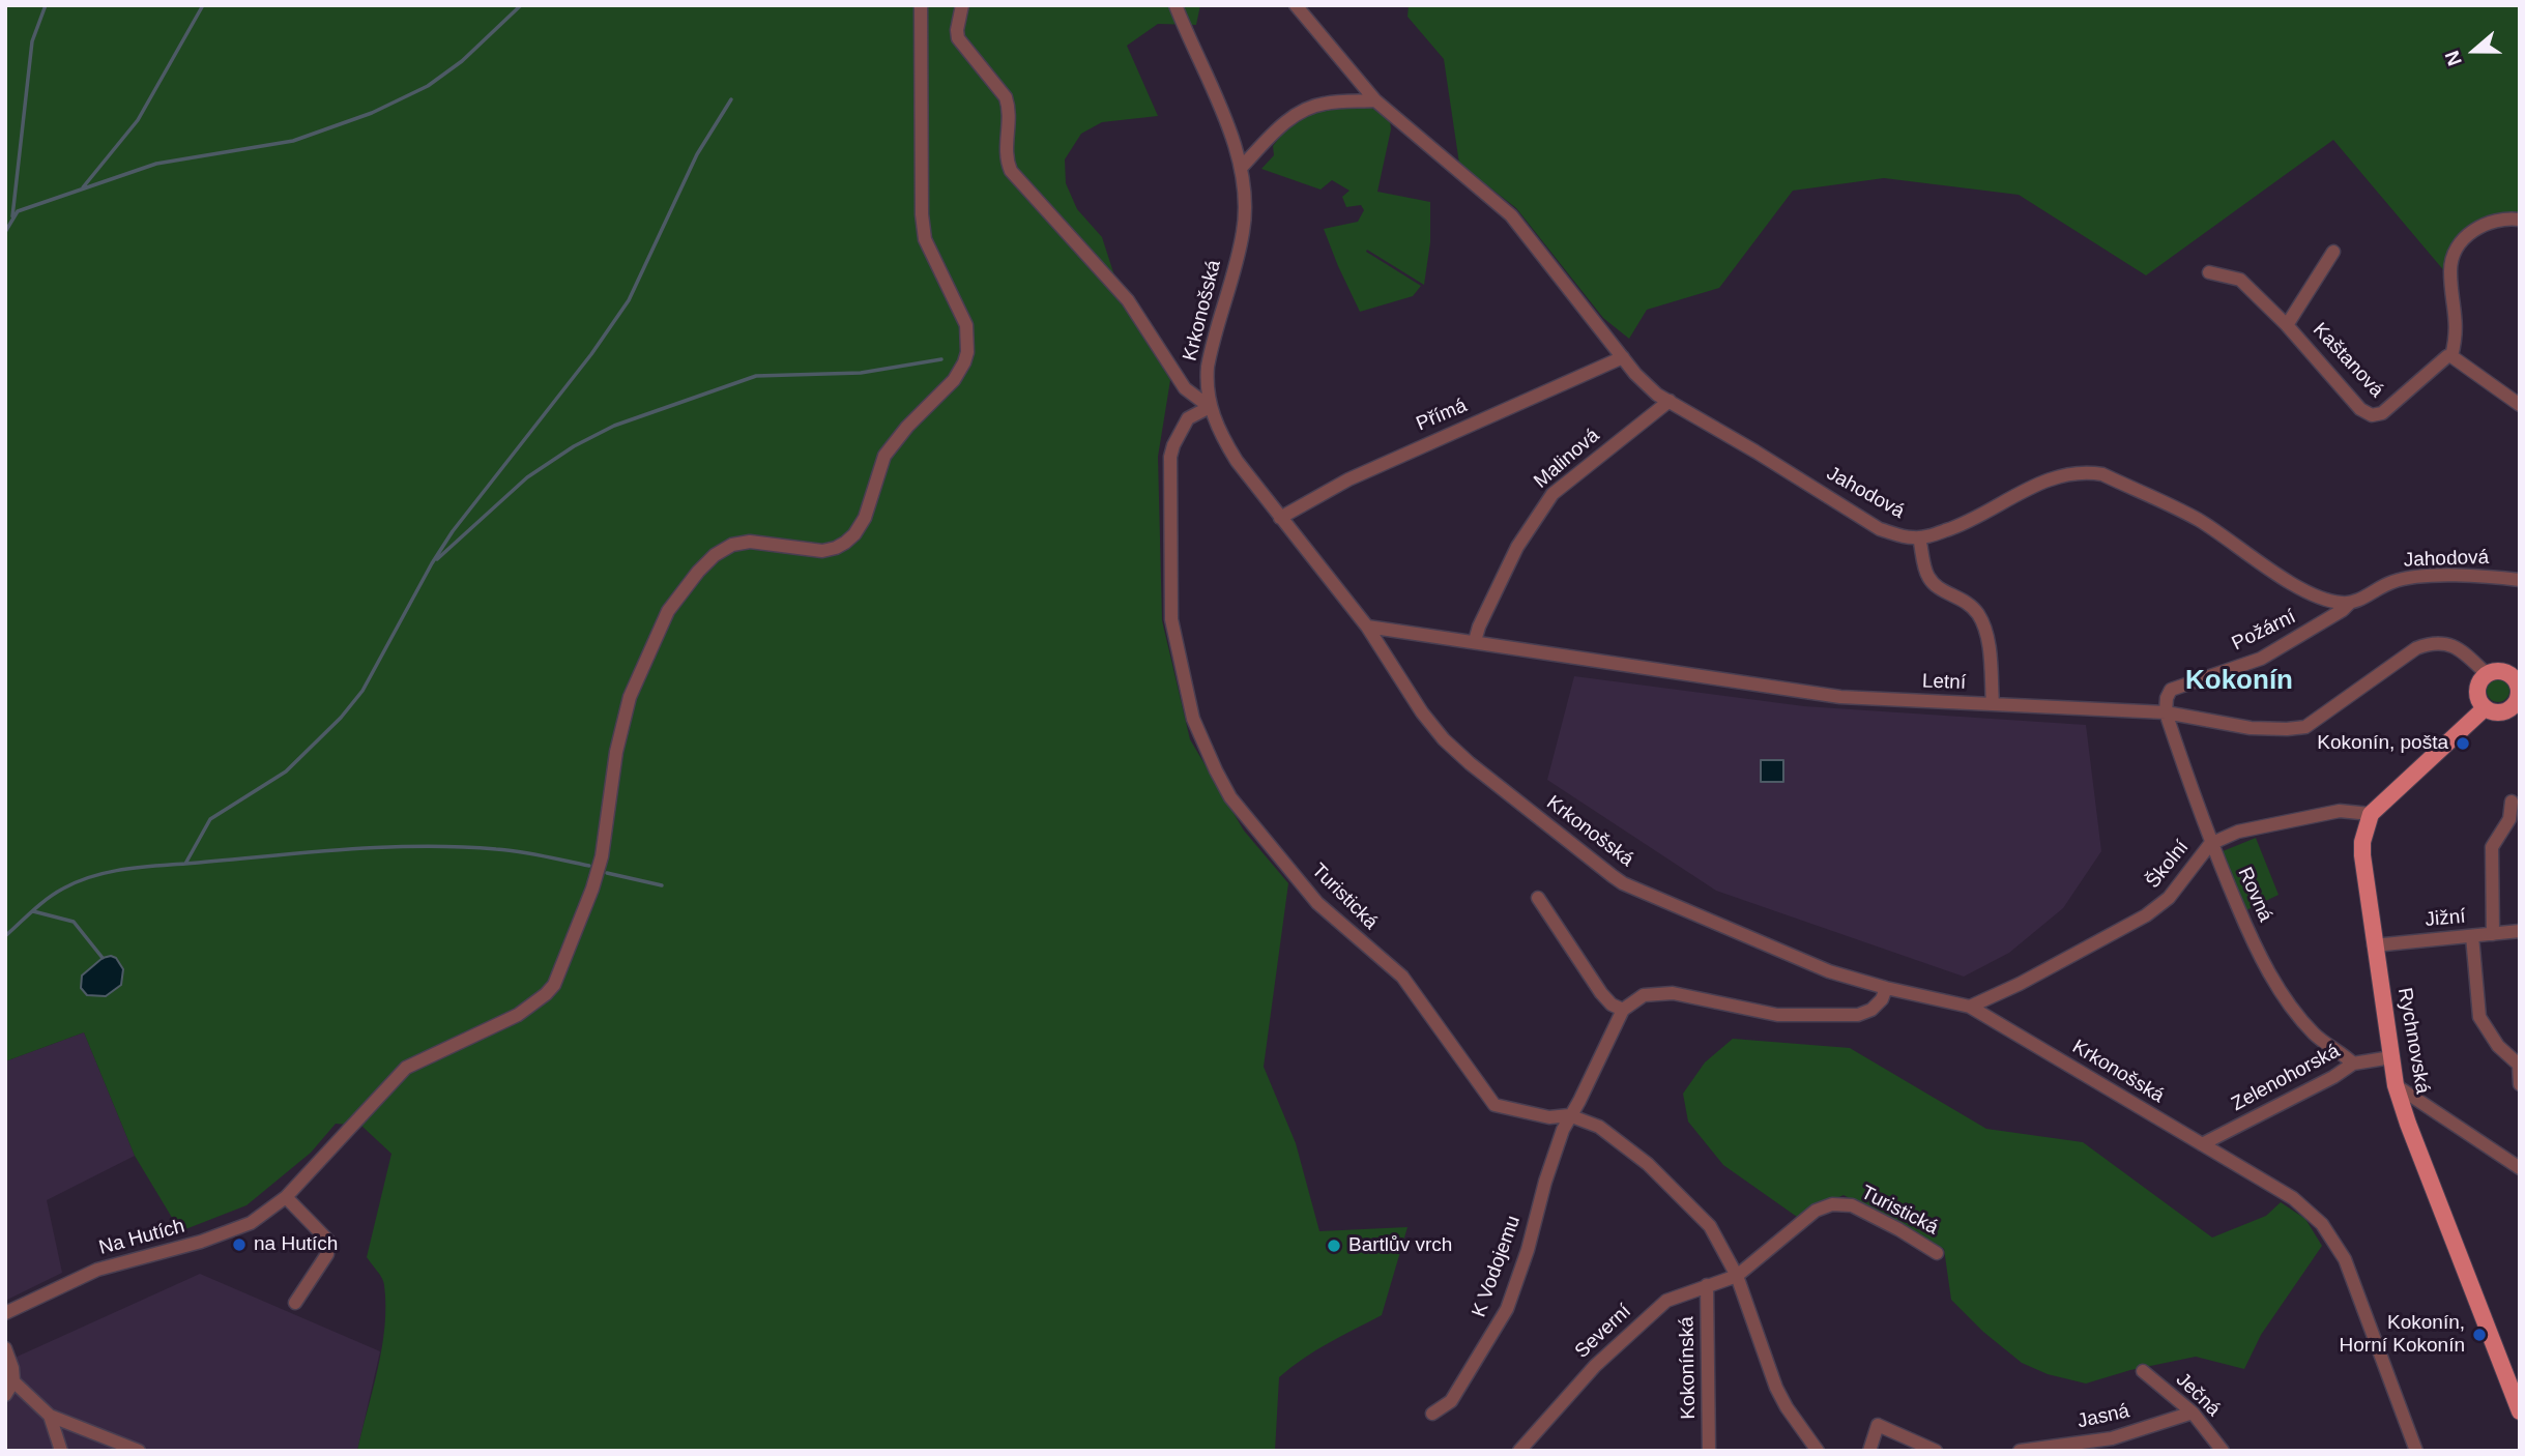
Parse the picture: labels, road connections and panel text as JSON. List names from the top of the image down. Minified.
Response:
{"streets":{"main road":["Rychnovská"],"street":["Krkonošská","Kaštanová","Přímá","Malinová","Jahodová","Požární","Letní","Školní","Rovná","Turistická","Jižní","Zelenohorská","Na Hutích","K Vodojemu","Severní","Kokonínská","Ječná","Jasná"]},"crossings":[["Krkonošská","Přímá"],["Krkonošská","Letní"],["Krkonošská","Školní"],["Krkonošská","Turistická"],["Krkonošská","Zelenohorská"],["Přímá","Jahodová"],["Malinová","Jahodová"],["Malinová","Letní"],["Jahodová","Požární"],["Požární","Letní"],["Požární","Rovná"],["Letní","Rovná"],["Školní","Rovná"],["Školní","Rychnovská"],["Rovná","Zelenohorská"],["Turistická","K Vodojemu"],["Turistická","Severní"],["Jižní","Rychnovská"],["Rychnovská","Zelenohorská"],["Severní","Kokonínská"],["Ječná","Jasná"]],"districts":["Kokonín"],"places":["Kokonín, pošta","na Hutích","Bartlův vrch","Kokonín, Horní Kokonín"],"north":"left"}
